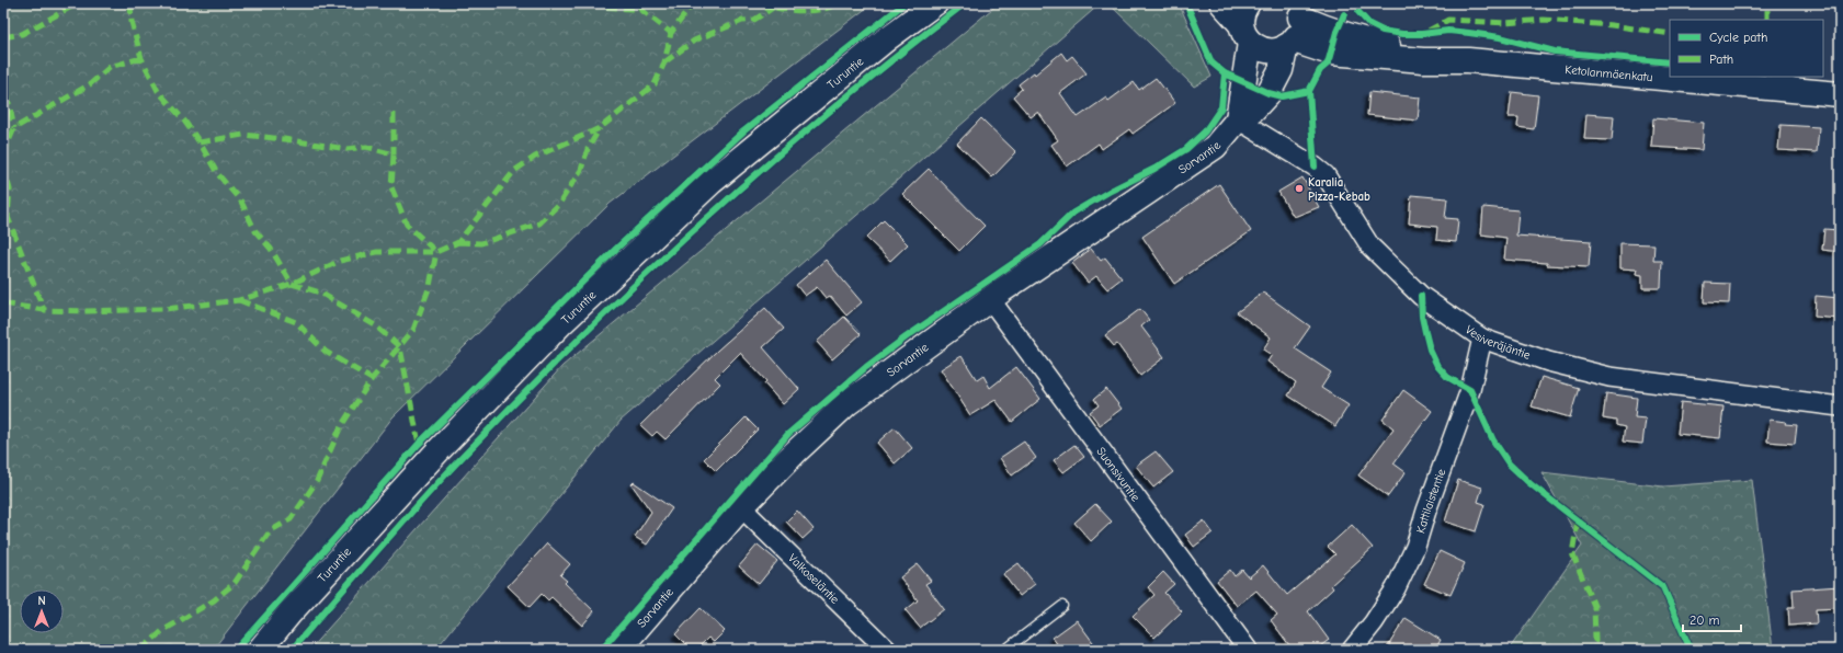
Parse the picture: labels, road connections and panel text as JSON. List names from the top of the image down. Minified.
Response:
{"streets":{"main road":["Turuntie","Ketolanmäenkatu","Sorvantie"],"street":["Vesiveräjäntie","Suonsivuntie","Kattilaistentie","Valkoseläntie"]},"crossings":[["Ketolanmäenkatu","Sorvantie"],["Sorvantie","Vesiveräjäntie"],["Sorvantie","Suonsivuntie"],["Sorvantie","Valkoseläntie"],["Vesiveräjäntie","Kattilaistentie"]],"places":["Karalia Pizza-Kebab"],"legend":["Cycle path","Path"],"scale_bar":"20 m","north":"top"}
